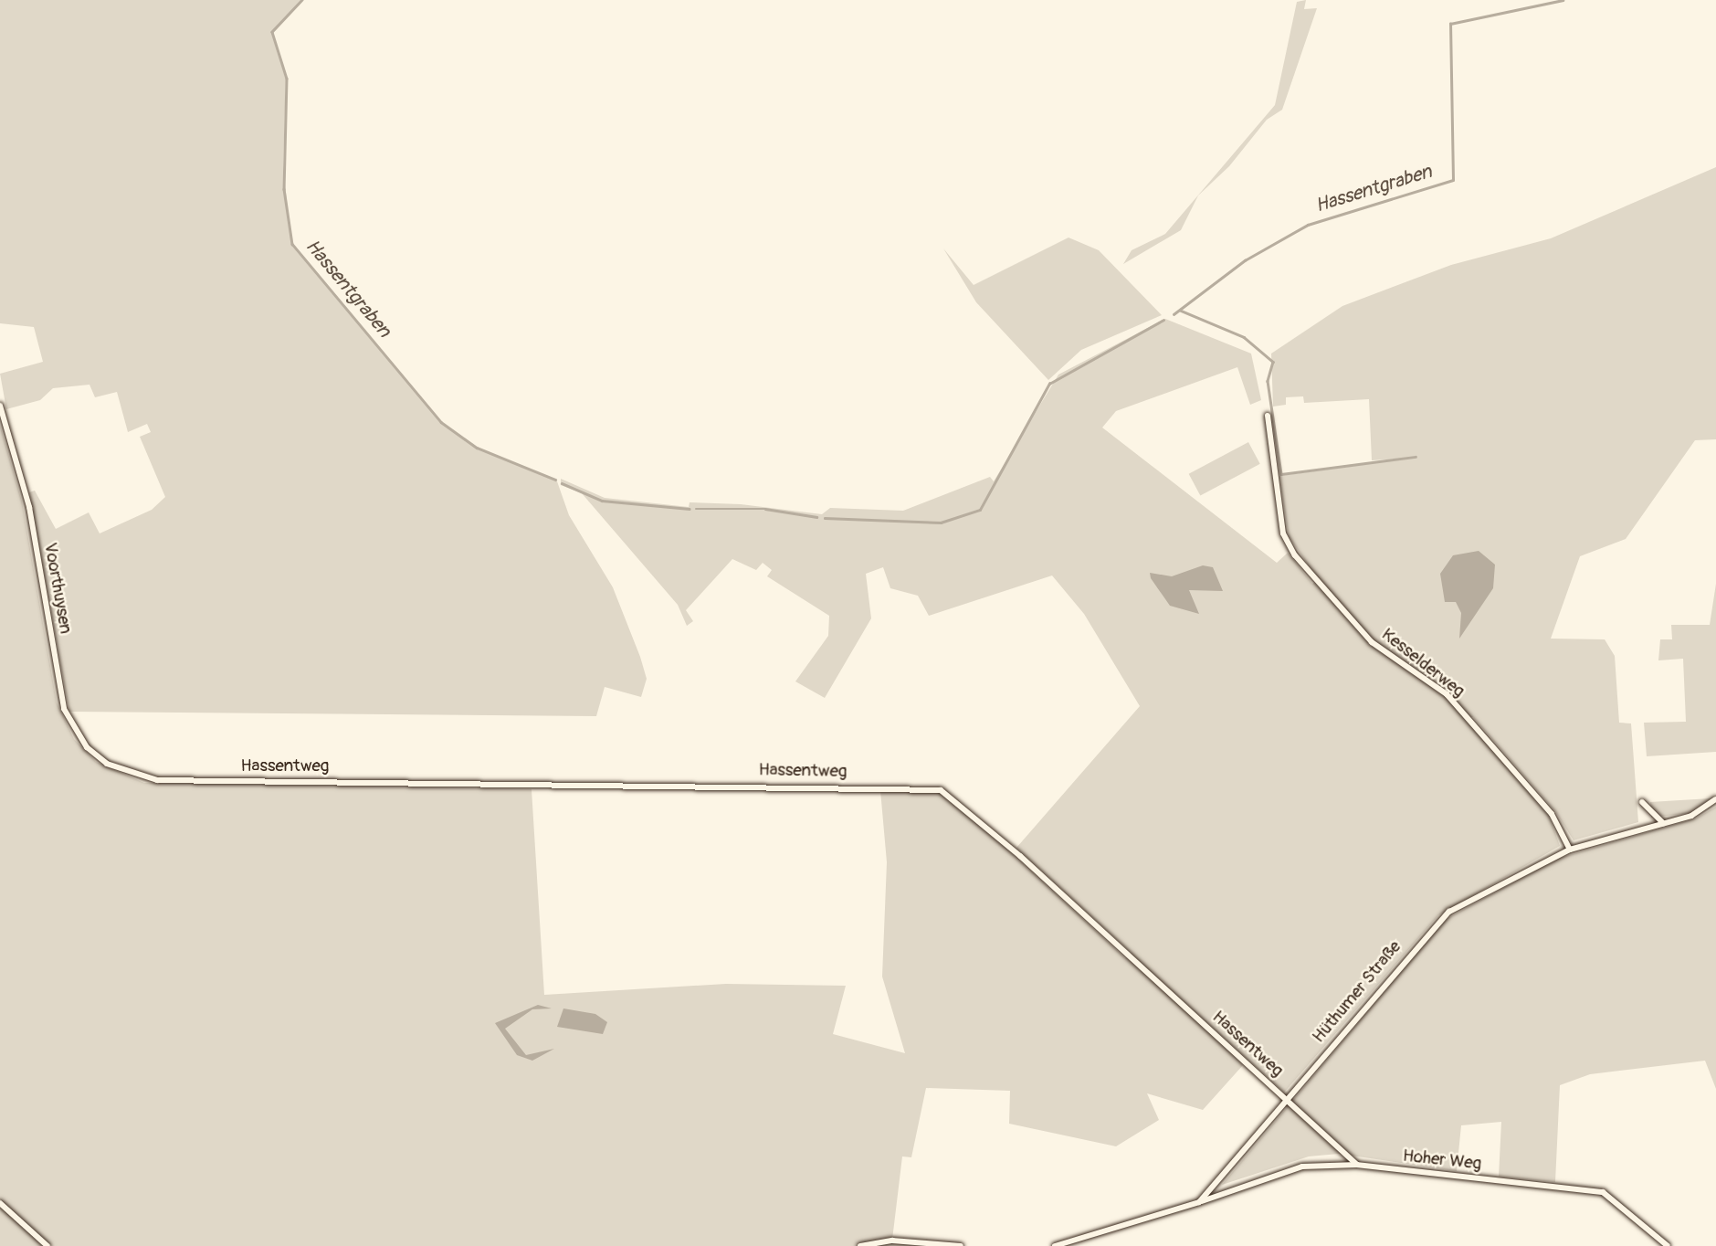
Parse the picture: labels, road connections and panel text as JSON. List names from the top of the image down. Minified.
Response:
{"streets":{"street":["Voorthuysen","Kesselderweg","Hassentweg","Hüthumer Straße","Hoher Weg"]},"crossings":[["Voorthuysen","Hassentweg"],["Kesselderweg","Hüthumer Straße"],["Hassentweg","Hüthumer Straße"],["Hassentweg","Hoher Weg"],["Hüthumer Straße","Hoher Weg"]],"water":["Hassentgraben"]}
